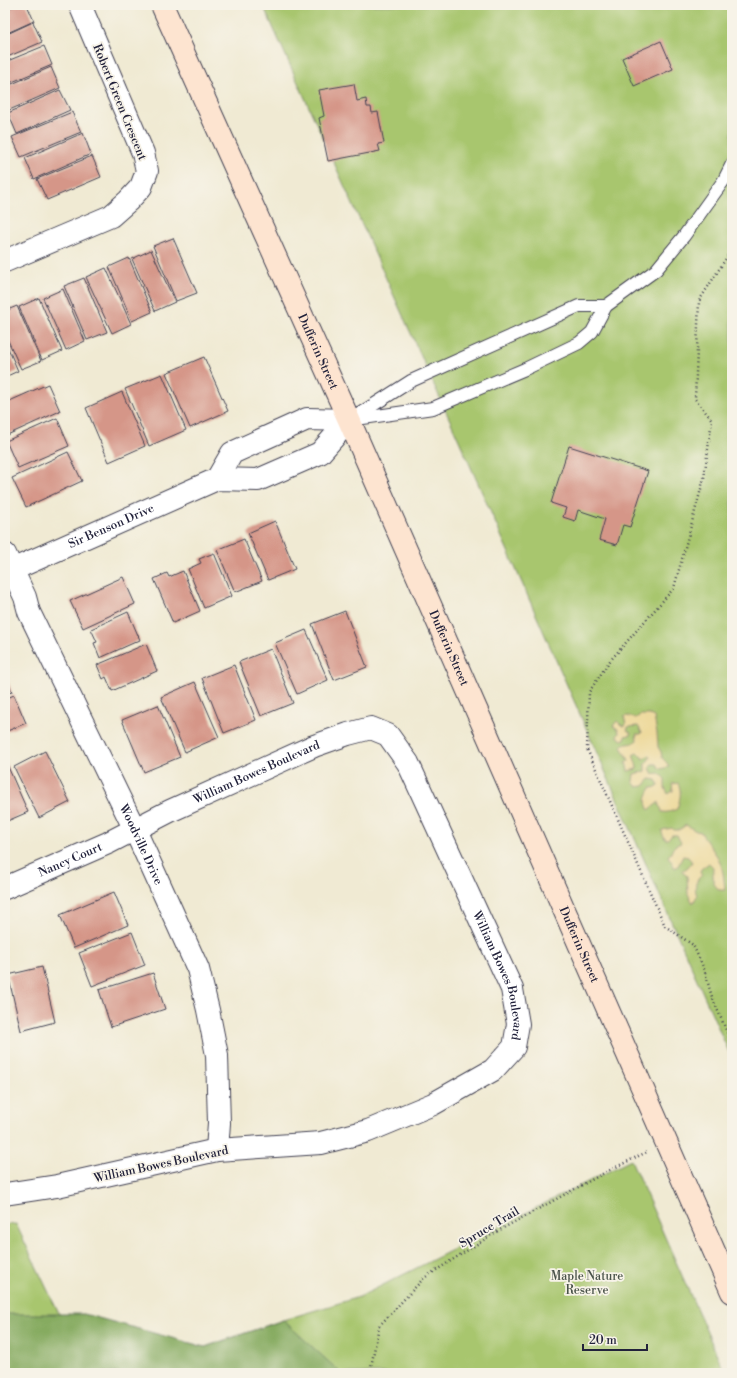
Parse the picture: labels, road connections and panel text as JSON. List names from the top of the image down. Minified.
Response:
{"streets":{"main road":["Dufferin Street"],"street":["Robert Green Crescent","Sir Benson Drive","William Bowes Boulevard","Woodville Drive","Nancy Court"],"path":["Spruce Trail"]},"crossings":[["Dufferin Street","Sir Benson Drive"],["Dufferin Street","Spruce Trail"],["Sir Benson Drive","Woodville Drive"],["William Bowes Boulevard","Woodville Drive"],["William Bowes Boulevard","Nancy Court"],["Woodville Drive","Nancy Court"]],"parks":["Maple Nature Reserve"],"scale_bar":"20 m"}
